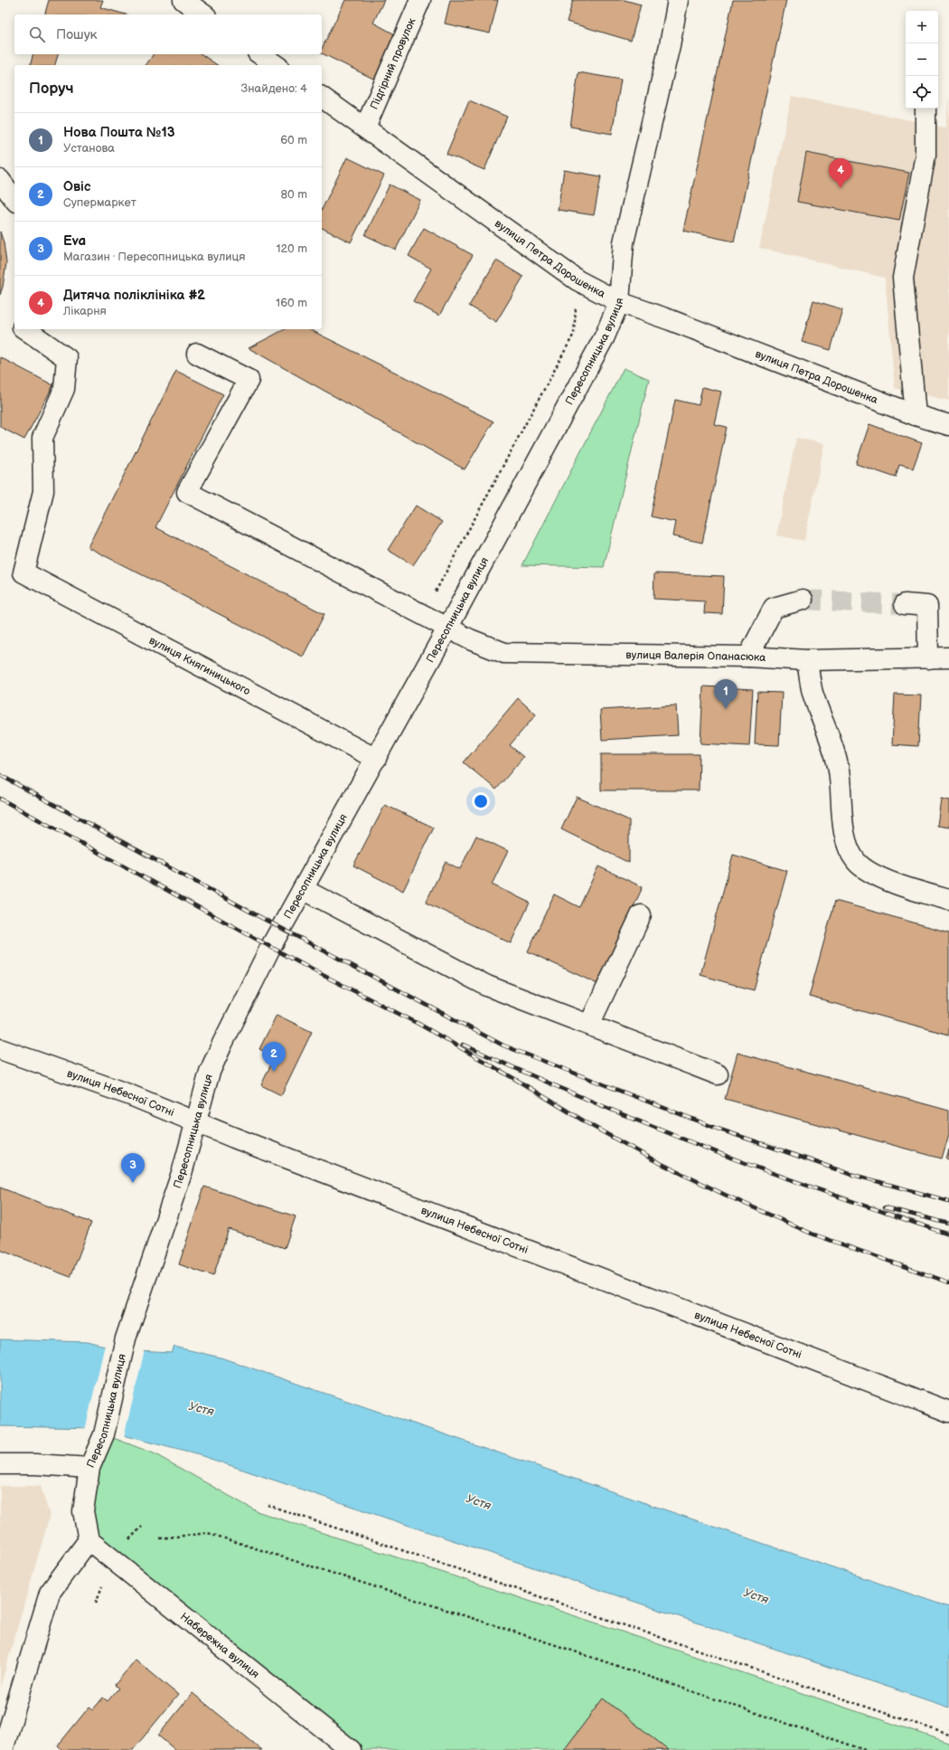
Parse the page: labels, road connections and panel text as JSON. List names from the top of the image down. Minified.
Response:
{"streets":{"street":["Підгірний провулок","вулиця Петра Дорошенка","Пересопницька вулиця","вулиця Валерія Опанасюка","вулиця Княгиницького","вулиця Небесної Сотні","Набережна вулиця"]},"crossings":[["Підгірний провулок","вулиця Петра Дорошенка"],["вулиця Петра Дорошенка","Пересопницька вулиця"],["Пересопницька вулиця","вулиця Валерія Опанасюка"],["Пересопницька вулиця","вулиця Княгиницького"],["Пересопницька вулиця","вулиця Небесної Сотні"],["Пересопницька вулиця","Набережна вулиця"]],"water":["Устя"],"page":{"map_buttons":["+","−"],"search":"Пошук","heading":["Поруч","Знайдено: 4"],"list":[{"mark":"1","name":"Нова Пошта №13","note":"Установа","value":"60 m"},{"mark":"2","name":"Овіс","note":"Супермаркет","value":"80 m"},{"mark":"3","name":"Eva","note":"Магазин · Пересопницька вулиця","value":"120 m"},{"mark":"4","name":"Дитяча поліклініка #2","note":"Лікарня","value":"160 m"}],"pins":["4","1","2","3"]}}
